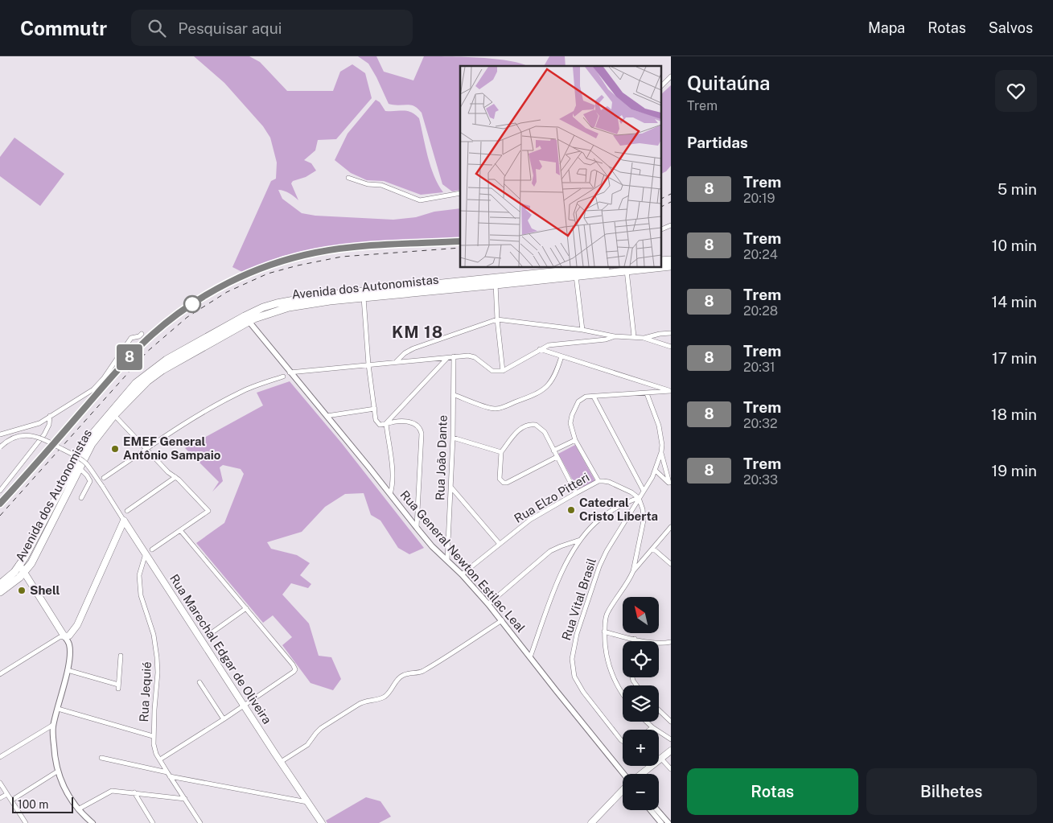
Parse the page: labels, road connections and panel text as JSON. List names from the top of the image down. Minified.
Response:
{"streets":{"main road":["Avenida dos Autonomistas","Rua Marechal Edgar de Oliveira"],"street":["Rua João Dante","Rua Elzo Pitteri","Rua General Newton Estilac Leal","Rua Vital Brasil","Rua Jequié"]},"crossings":[["Avenida dos Autonomistas","Rua General Newton Estilac Leal"],["Rua João Dante","Rua General Newton Estilac Leal"],["Rua Elzo Pitteri","Rua General Newton Estilac Leal"],["Rua Elzo Pitteri","Rua Vital Brasil"],["Rua Marechal Edgar de Oliveira","Rua Jequié"]],"districts":["KM 18"],"places":["EMEF General Antônio Sampaio","Catedral Cristo Liberta","Shell"],"scale_bar":"100 m","north":"top left","page":{"header":"Commutr","search":"Pesquisar aqui","nav":["Mapa","Rotas","Salvos"],"on_map":"8","heading":[["Quitaúna","Trem"],"Partidas"],"list":[{"mark":"8","name":"Trem","note":"20:19","value":"5 min"},{"mark":"8","name":"Trem","note":"20:24","value":"10 min"},{"mark":"8","name":"Trem","note":"20:28","value":"14 min"},{"mark":"8","name":"Trem","note":"20:31","value":"17 min"},{"mark":"8","name":"Trem","note":"20:32","value":"18 min"},{"mark":"8","name":"Trem","note":"20:33","value":"19 min"}],"map_buttons":["+","−"],"buttons":["Rotas","Bilhetes"],"scale":"100 m"}}
